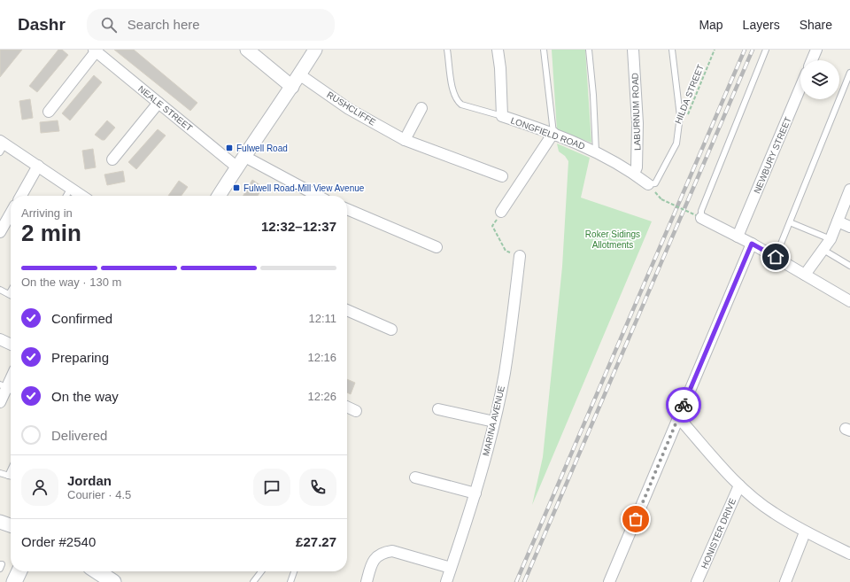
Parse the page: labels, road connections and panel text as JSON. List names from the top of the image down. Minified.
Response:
{"streets":{"street":["NEALE STREET","RUSHCLIFFE","LABURNUM ROAD","LONGFIELD ROAD","NEWBURY STREET","MARINA AVENUE","HONISTER DRIVE"],"path":["HILDA STREET"]},"crossings":[["LABURNUM ROAD","LONGFIELD ROAD"]],"parks":["Roker Sidings Allotments"],"places":{"transit":["Fulwell Road","Fulwell Road-Mill View Avenue"]},"page":{"header":"Dashr","search":"Search here","nav":["Map","Layers","Share"],"heading":["2 min","Arriving in","12:32–12:37"],"panel":["Jordan","Courier · 4.5","Order #2540","£27.27"],"bar":"On the way · 130 m","list":[["Confirmed","12:11"],["Preparing","12:16"],["On the way","12:26"],"Delivered"]}}
